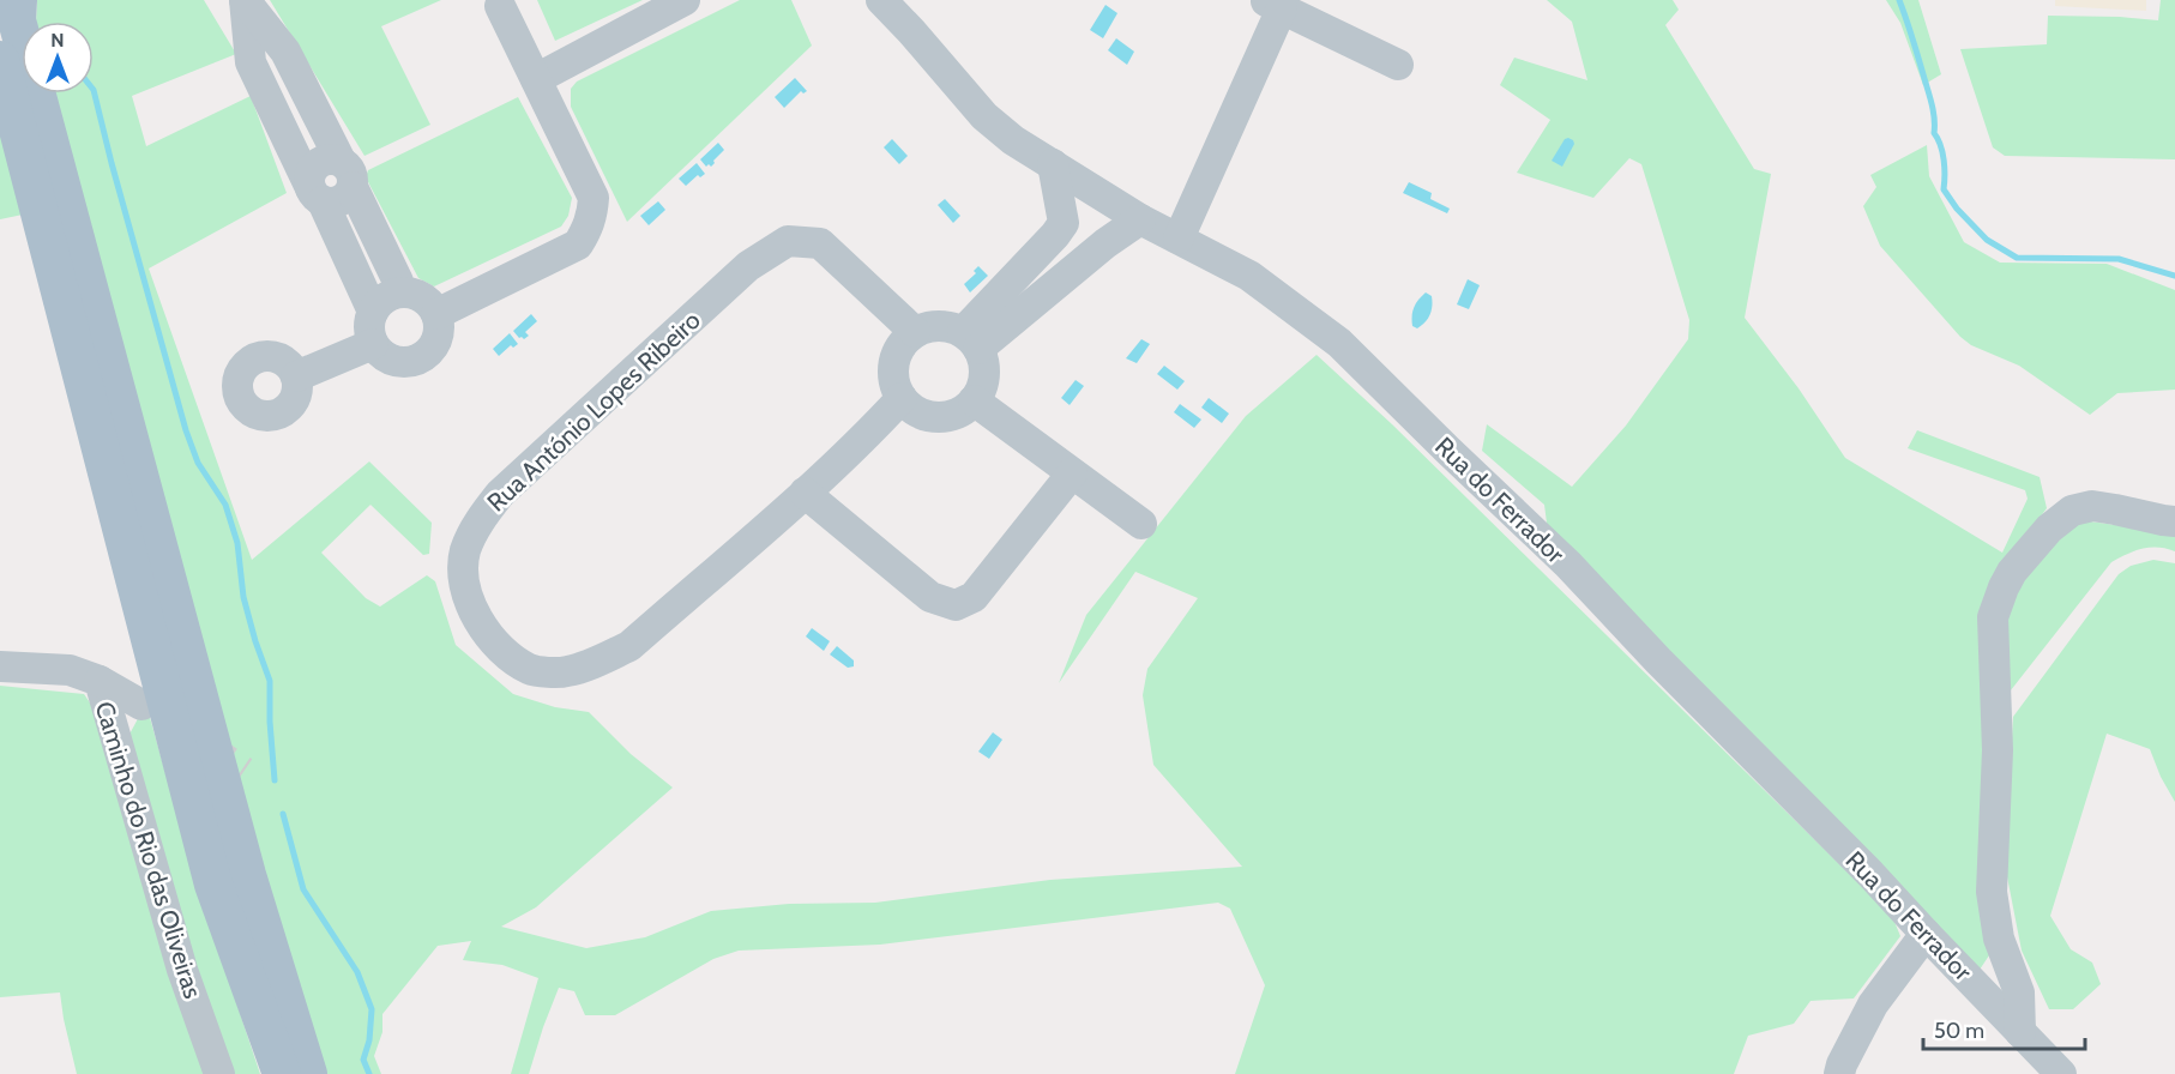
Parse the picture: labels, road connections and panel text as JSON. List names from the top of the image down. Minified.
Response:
{"streets":{"street":["Rua António Lopes Ribeiro","Rua do Ferrador","Caminho do Rio das Oliveiras"]},"scale_bar":"50 m","north":"top"}
